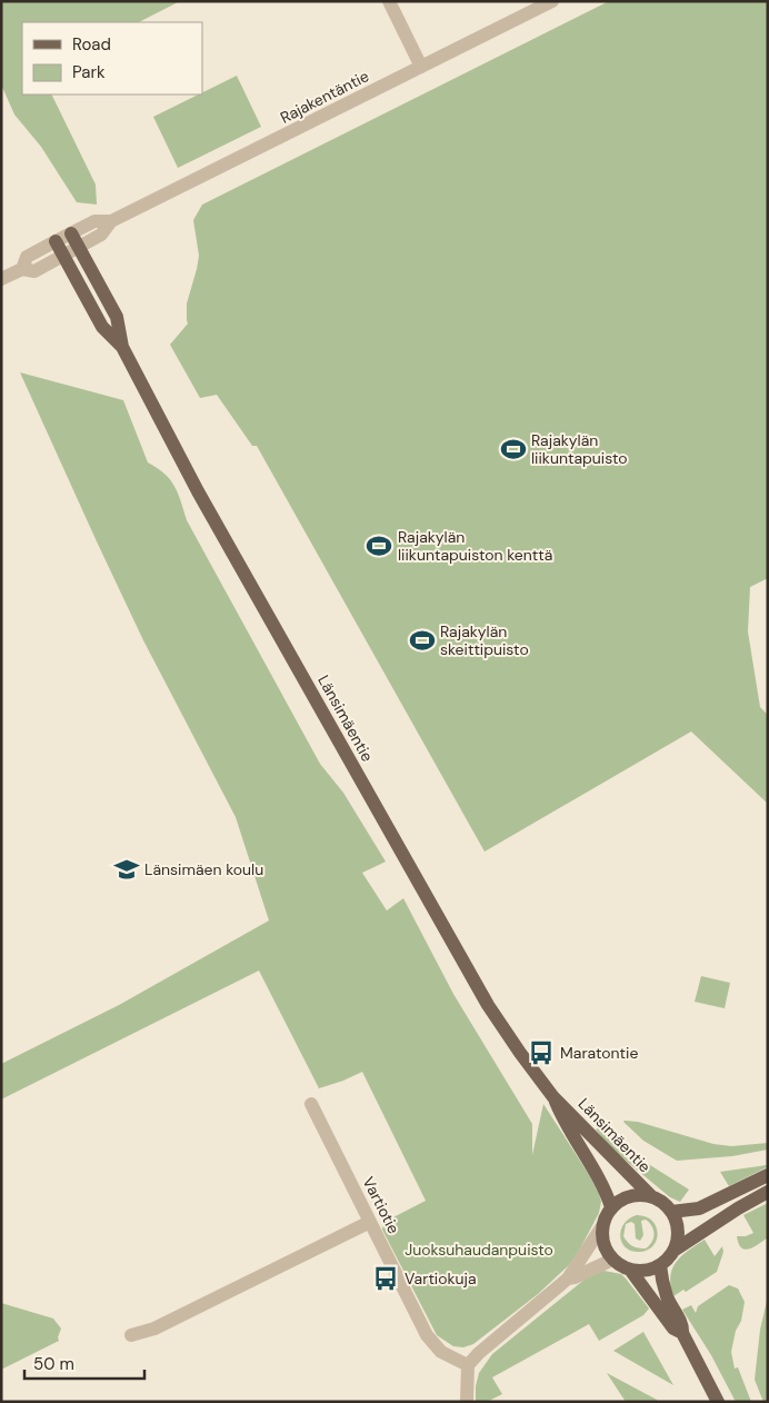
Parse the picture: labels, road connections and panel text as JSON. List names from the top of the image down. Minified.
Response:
{"streets":{"main road":["Länsimäentie"],"street":["Rajakentäntie","Vartiotie"]},"crossings":[["Rajakentäntie","Länsimäentie"]],"parks":["Juoksuhaudanpuisto"],"places":{"sports":["Rajakylän liikuntapuisto","Rajakylän liikuntapuiston kenttä","Rajakylän skeittipuisto"],"school or university":["Länsimäen koulu"],"bus stop":["Maratontie","Vartiokuja"]},"legend":["Road","Park"],"scale_bar":"50 m"}
